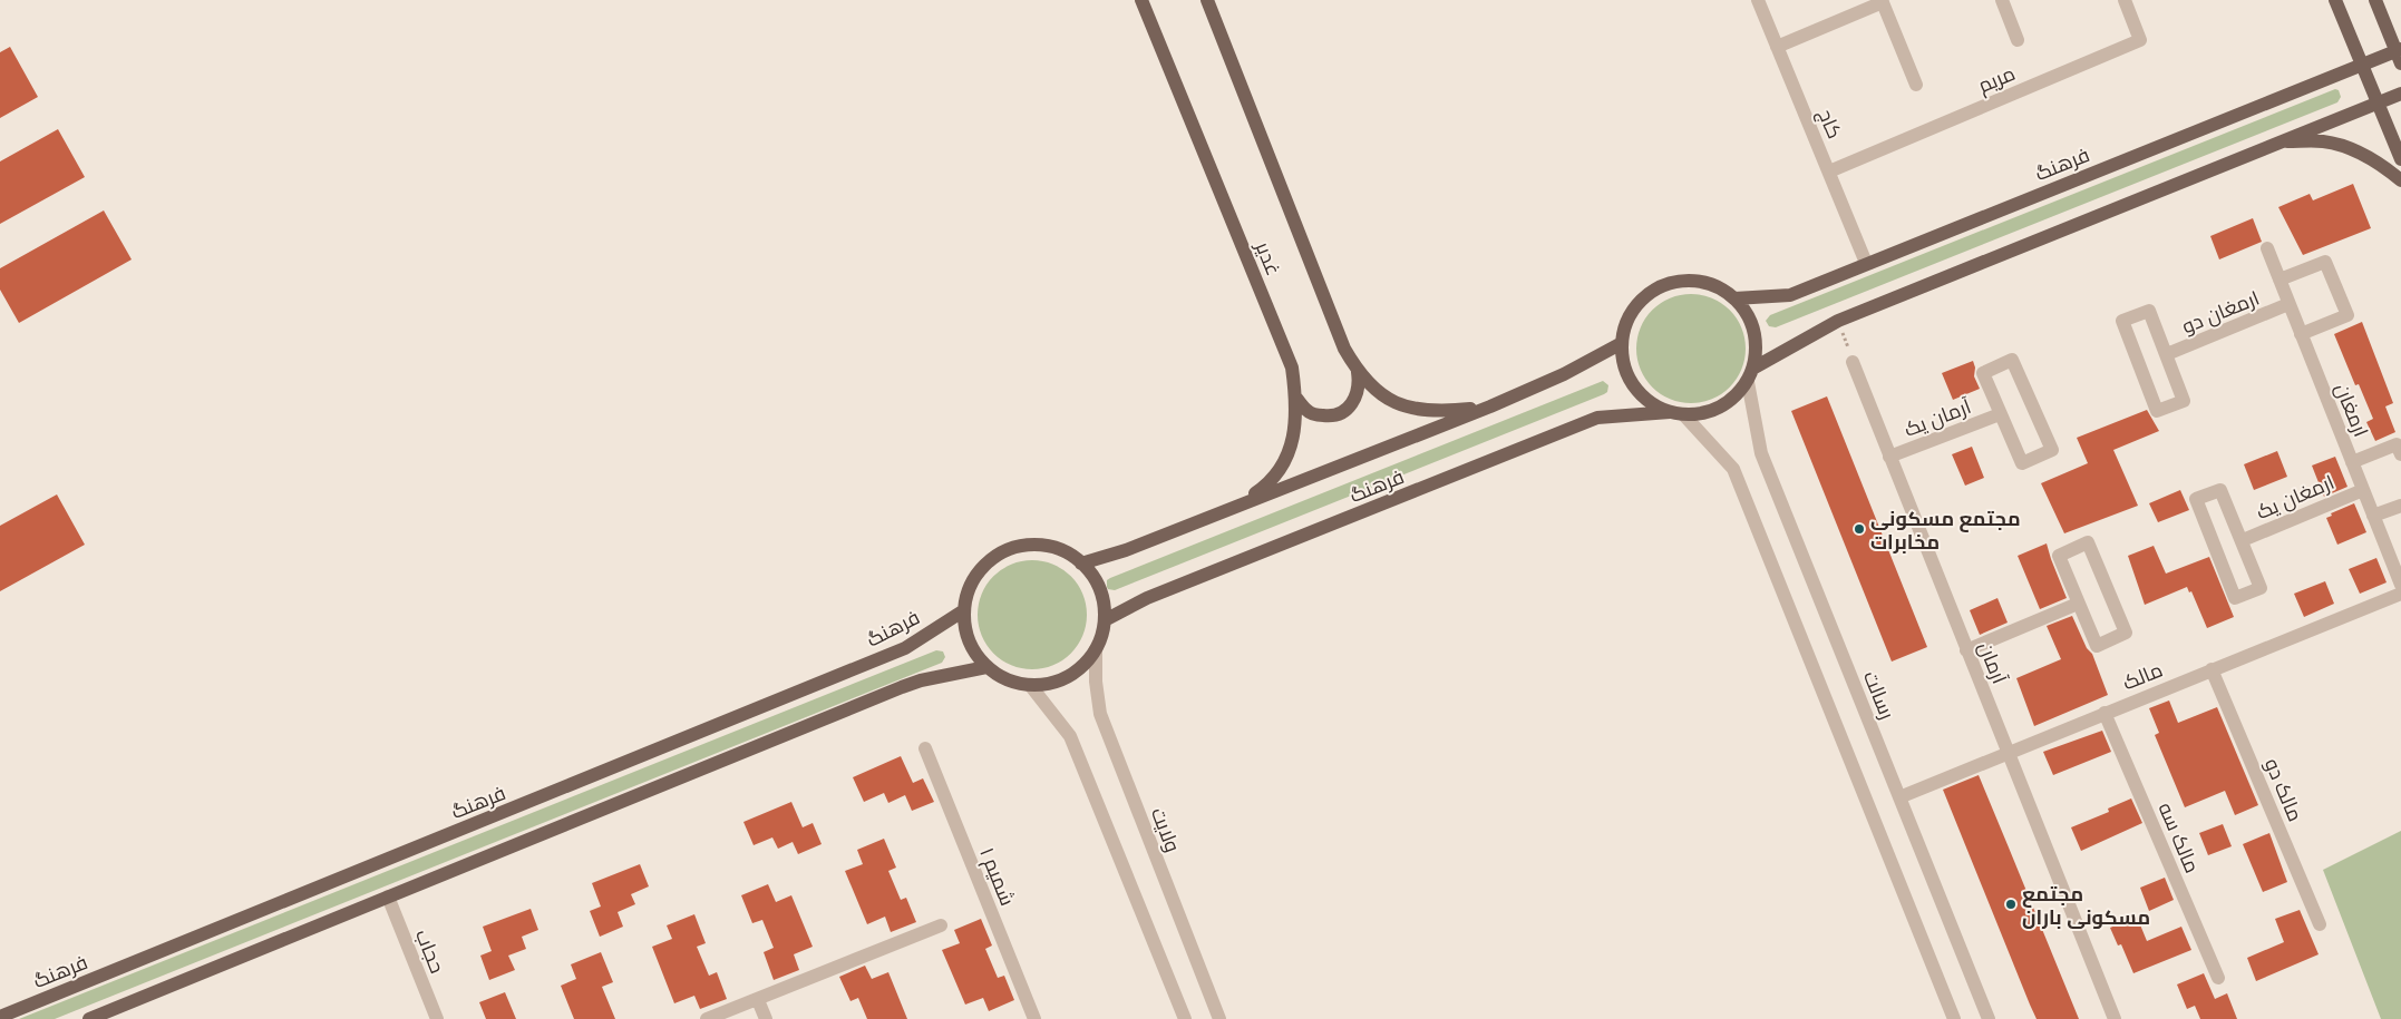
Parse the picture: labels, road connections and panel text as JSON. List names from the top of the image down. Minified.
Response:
{"streets":{"main road":["فرهنگ","غدیر"],"street":["مریم","کاج","ارمغان دو","ارمغان","آرمان یک","ارمغان یک","آرمان","مالک","رسالت","مالک دو","ولایت","مالک سه","شمیم ۱","حجاب"]},"crossings":[["مریم","کاج"],["کاج","فرهنگ"],["فرهنگ","غدیر"],["فرهنگ","رسالت"],["فرهنگ","ولایت"],["ارمغان دو","ارمغان"],["ارمغان","ارمغان یک"],["آرمان یک","آرمان"],["آرمان","مالک"],["مالک","رسالت"],["مالک","مالک دو"],["مالک","مالک سه"]],"places":["مجتمع مسکونی مخابرات","مجتمع مسکونی باران"]}
